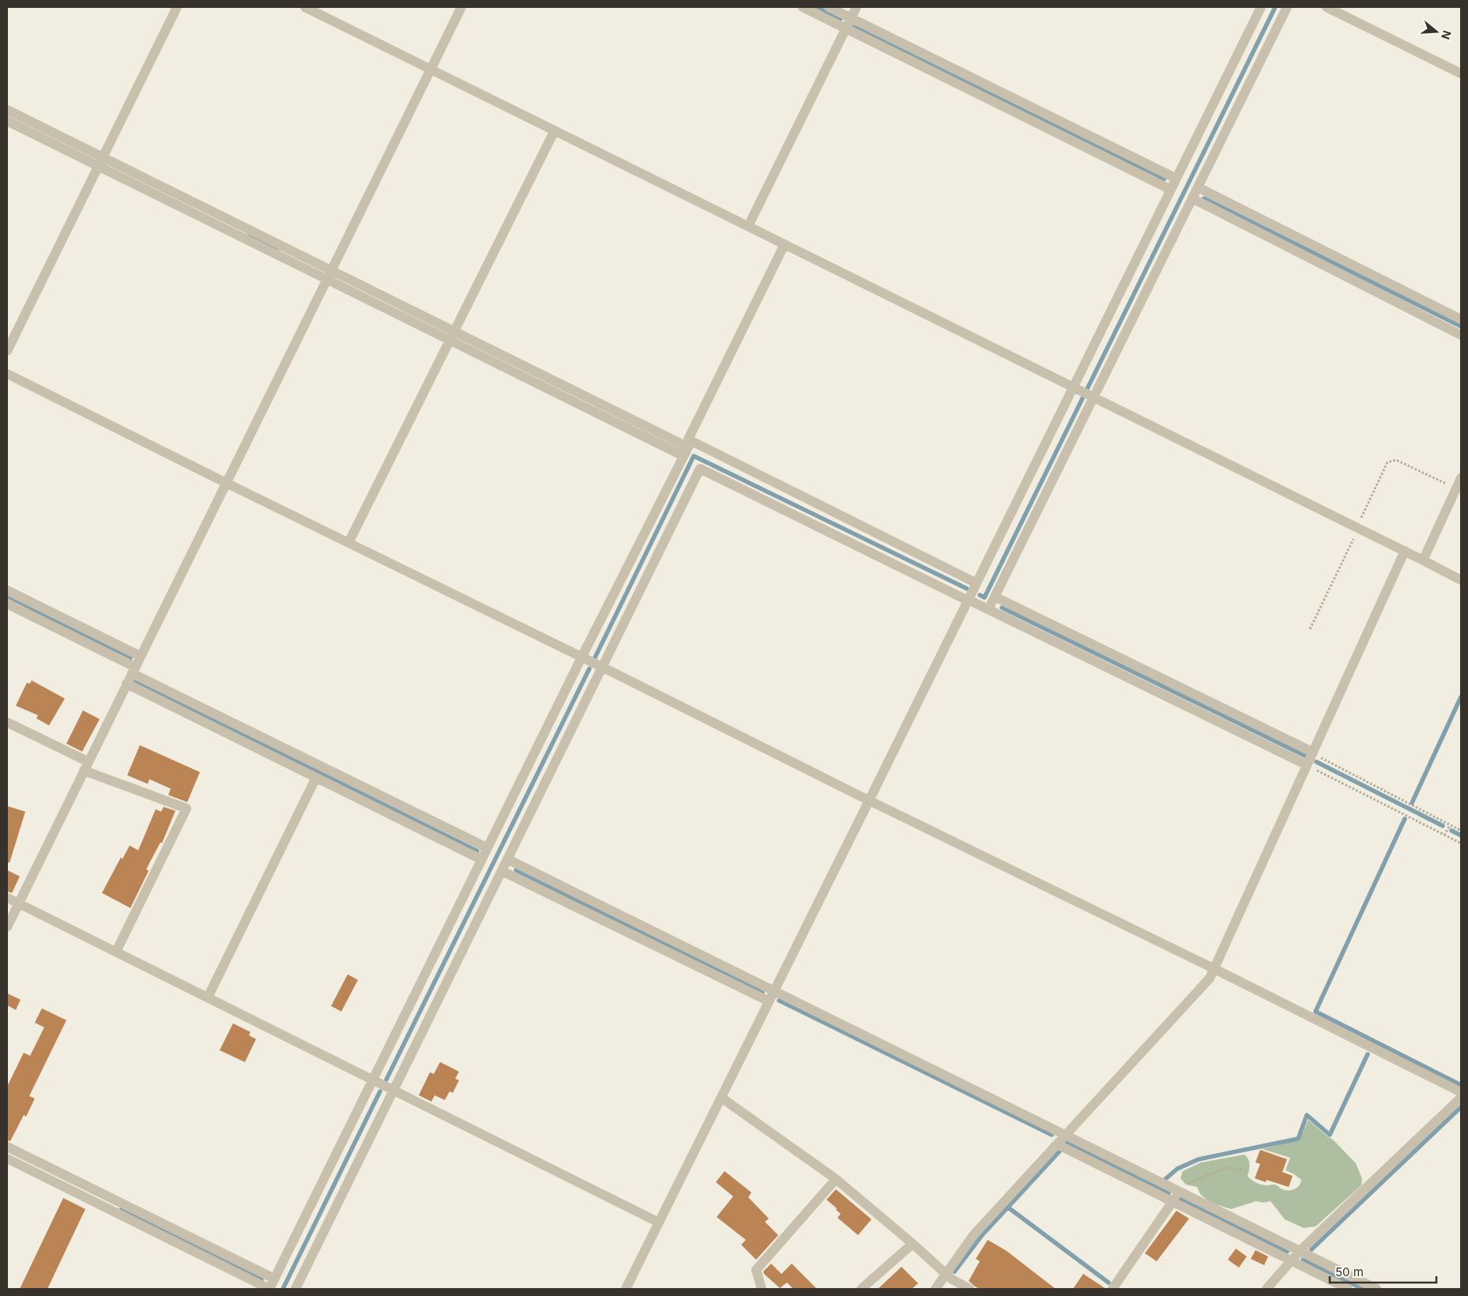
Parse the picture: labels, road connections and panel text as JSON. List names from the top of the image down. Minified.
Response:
{"scale_bar":"50 m","north":"right"}
